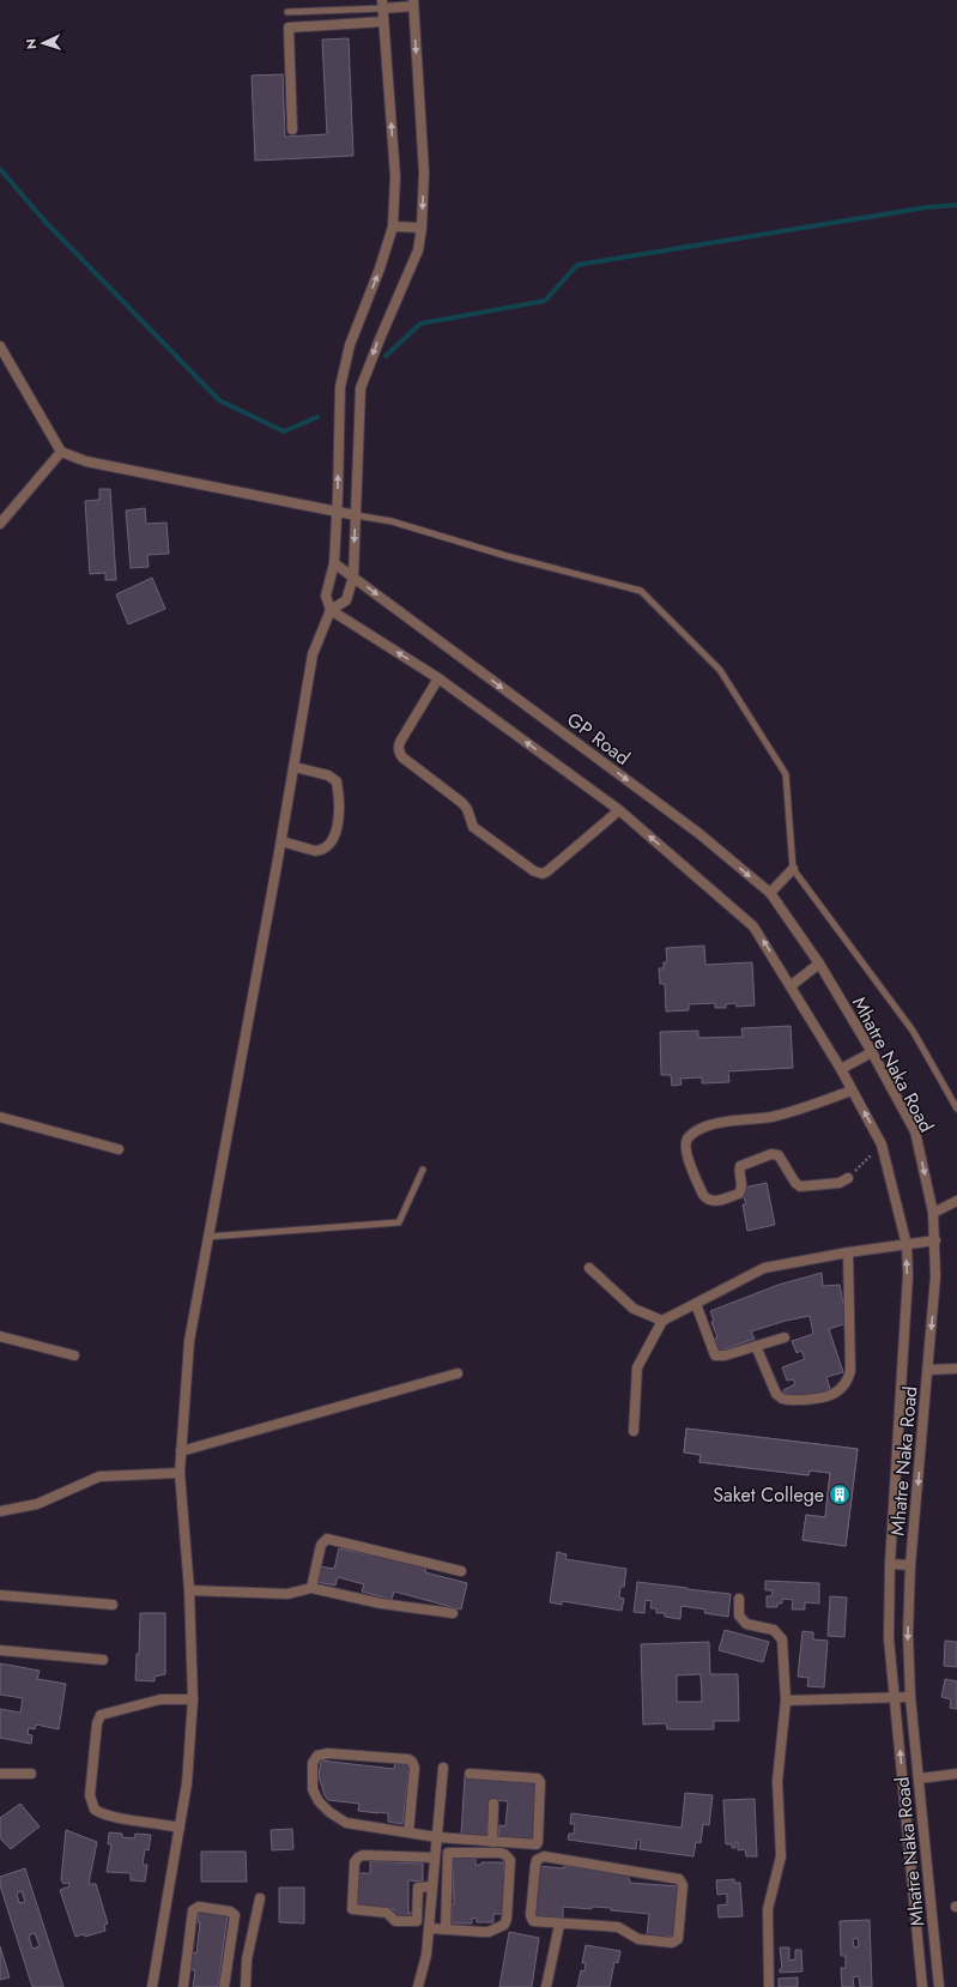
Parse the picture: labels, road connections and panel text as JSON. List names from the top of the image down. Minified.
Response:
{"streets":{"street":["GP Road","Mhatre Naka Road"]},"crossings":[["GP Road","Mhatre Naka Road"]],"places":{"building":["Saket College"]},"north":"left"}
